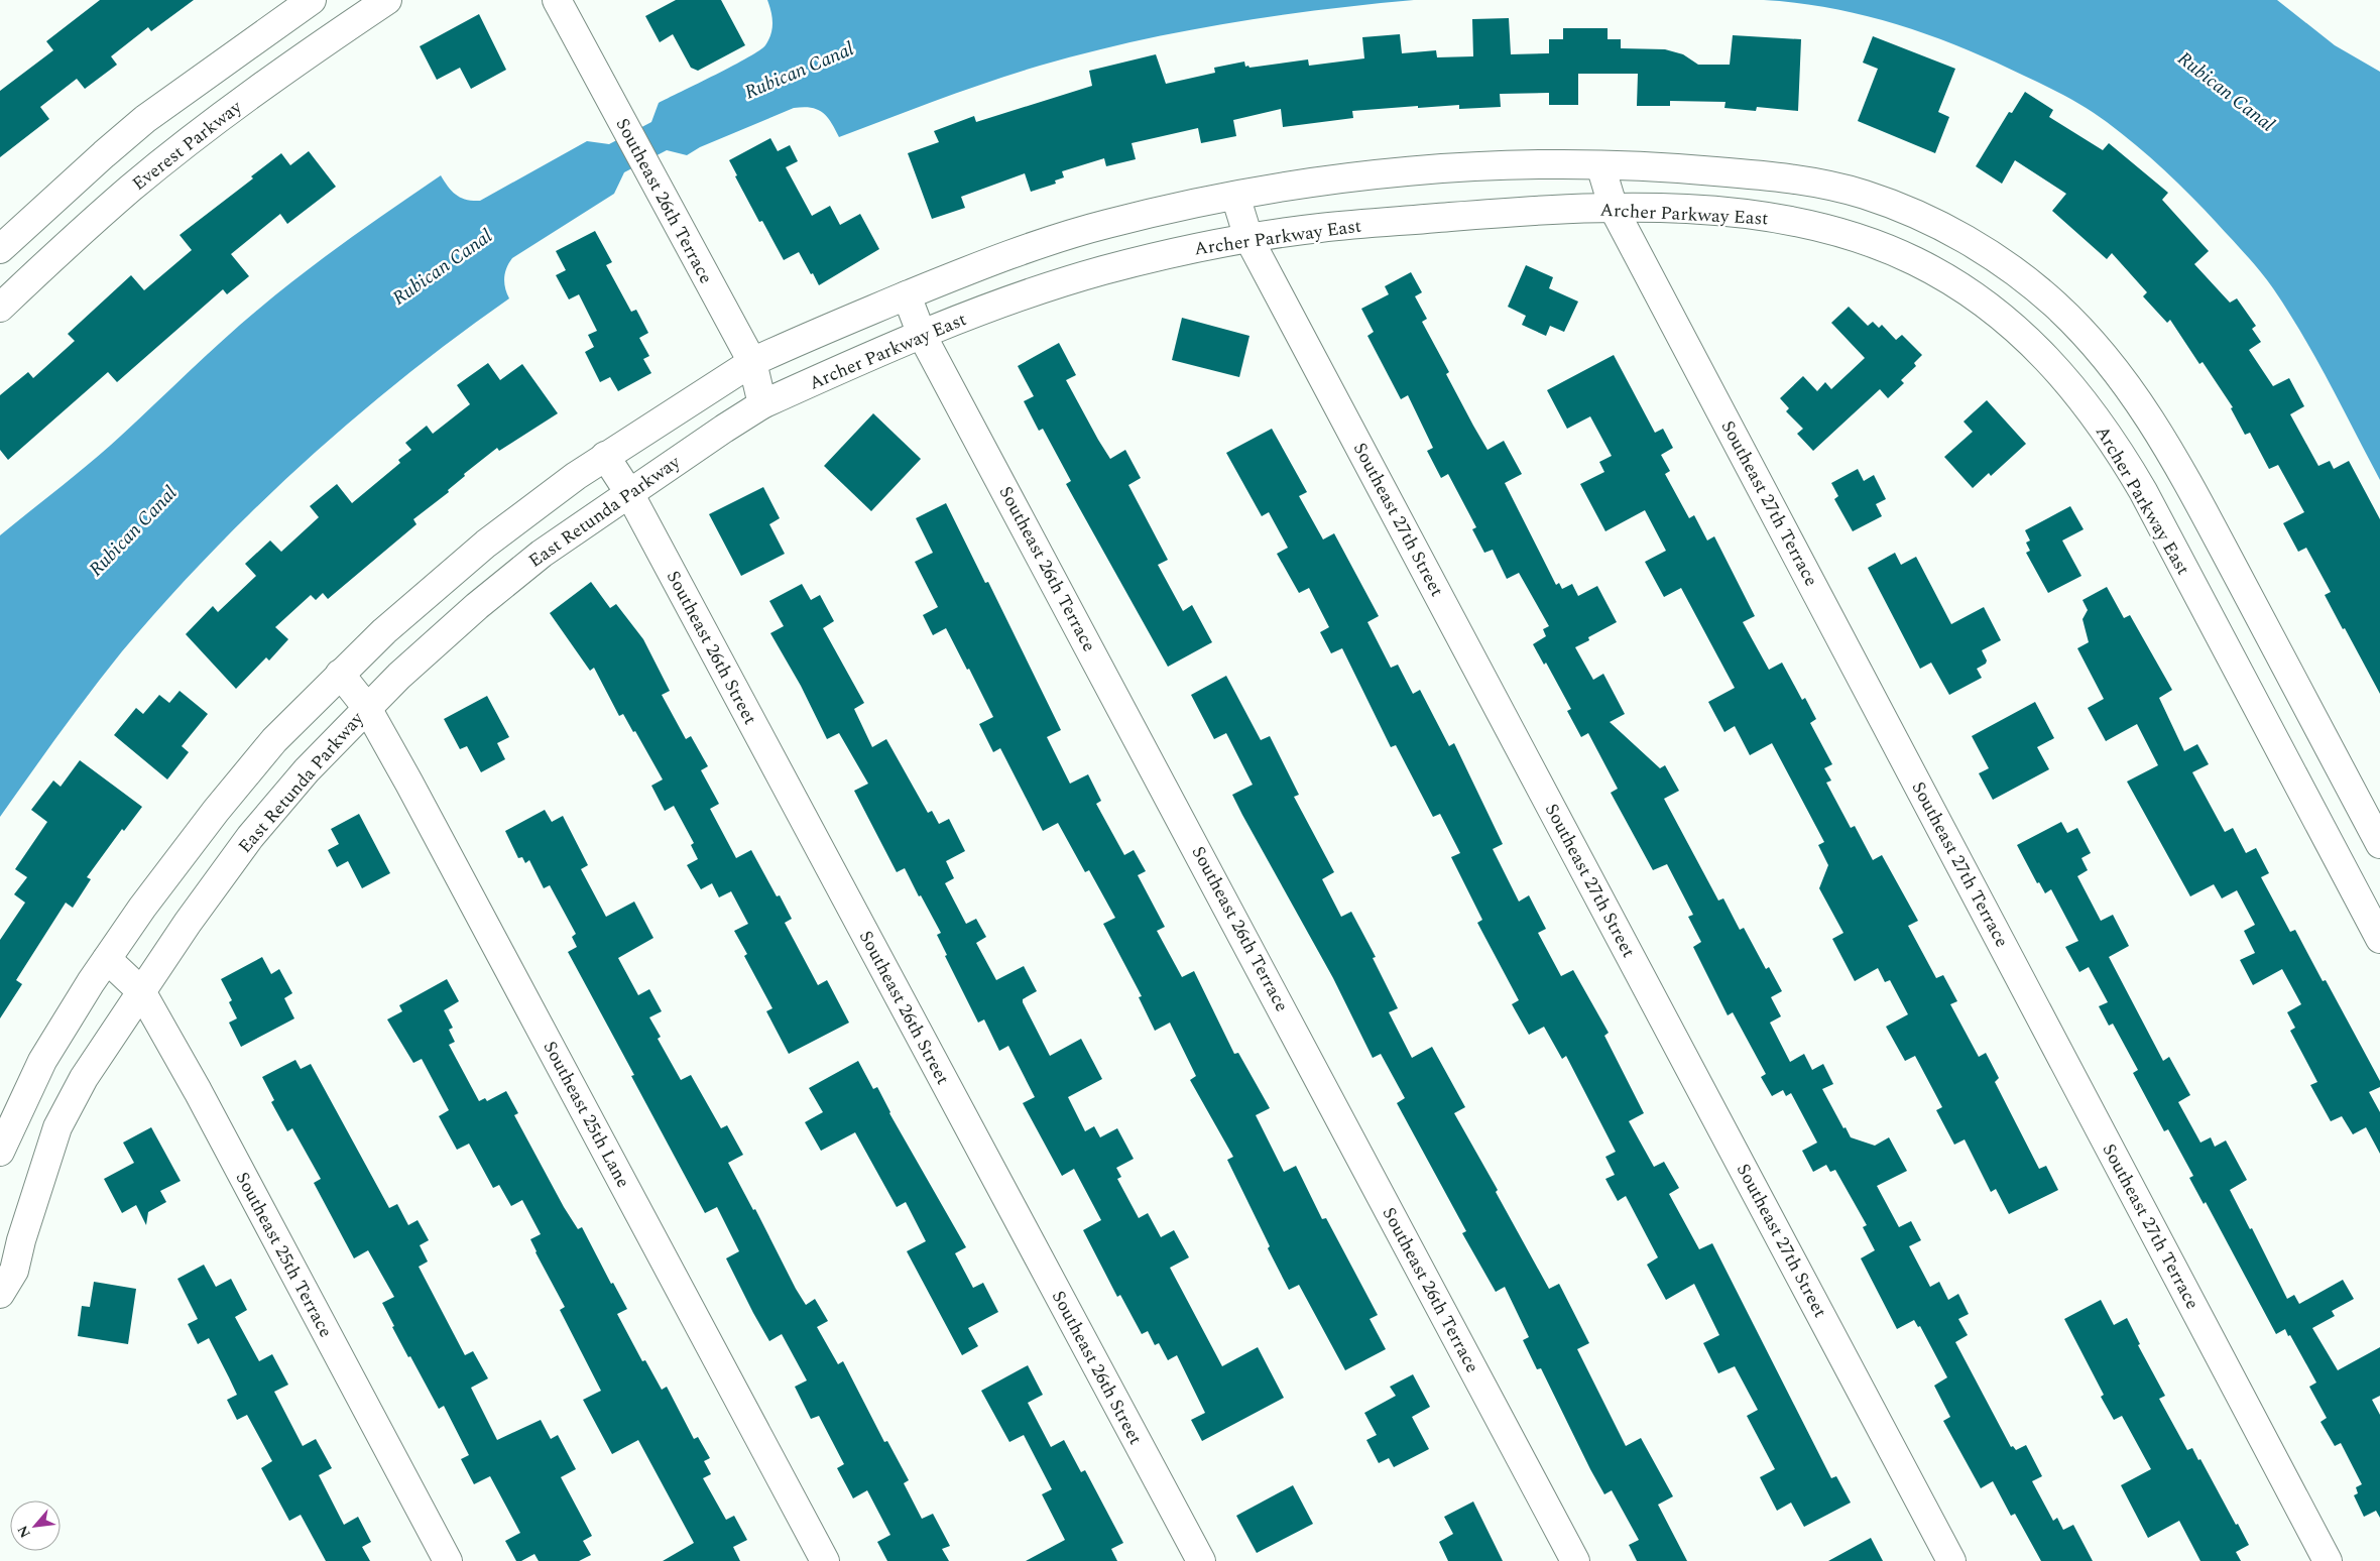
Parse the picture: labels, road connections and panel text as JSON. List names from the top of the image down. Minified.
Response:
{"streets":{"street":["Everest Parkway","Southeast 26th Terrace","Archer Parkway East","Southeast 27th Terrace","East Retunda Parkway","Southeast 27th Street","Southeast 26th Street","Southeast 25th Lane","Southeast 25th Terrace"]},"crossings":[["Southeast 26th Terrace","Archer Parkway East"],["Southeast 26th Terrace","East Retunda Parkway"],["Archer Parkway East","Southeast 27th Terrace"],["Archer Parkway East","East Retunda Parkway"],["Archer Parkway East","Southeast 27th Street"],["East Retunda Parkway","Southeast 26th Street"],["East Retunda Parkway","Southeast 25th Lane"],["East Retunda Parkway","Southeast 25th Terrace"]],"water":["Rubican Canal"],"north":"bottom left"}
